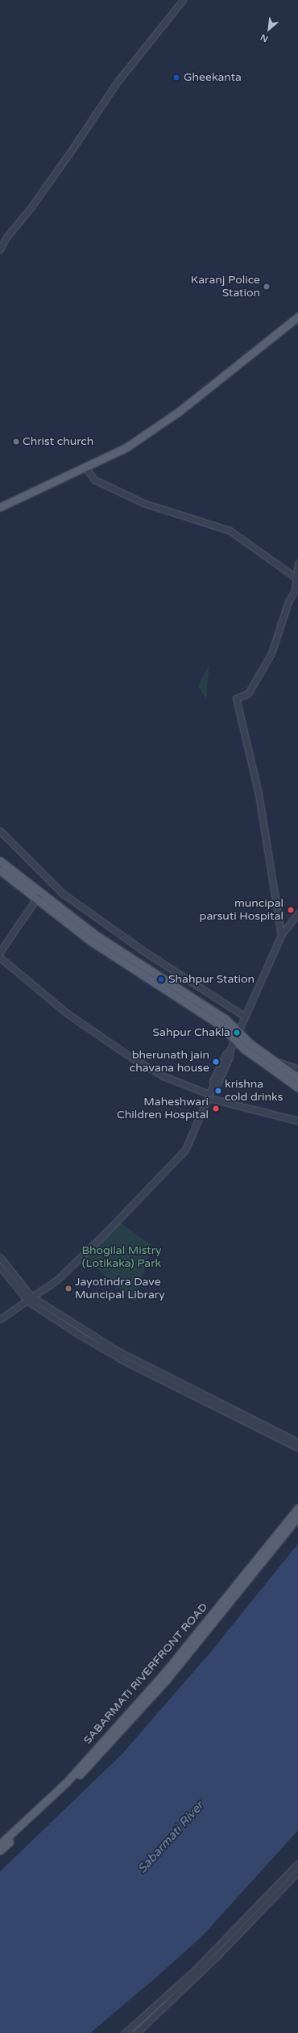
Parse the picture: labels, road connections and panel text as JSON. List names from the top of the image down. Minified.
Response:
{"streets":{"main road":["SABARMATI RIVERFRONT ROAD"]},"water":["Sabarmati River"],"parks":["Bhogilal Mistry (Lotikaka) Park"],"places":["Gheekanta","Karanj Police Station","Christ church","muncipal parsuti Hospital","Shahpur Station","Sahpur Chakla","bherunath jain chavana house","krishna cold drinks","Maheshwari Children Hospital","Jayotindra Dave Muncipal Library"],"north":"bottom left"}
